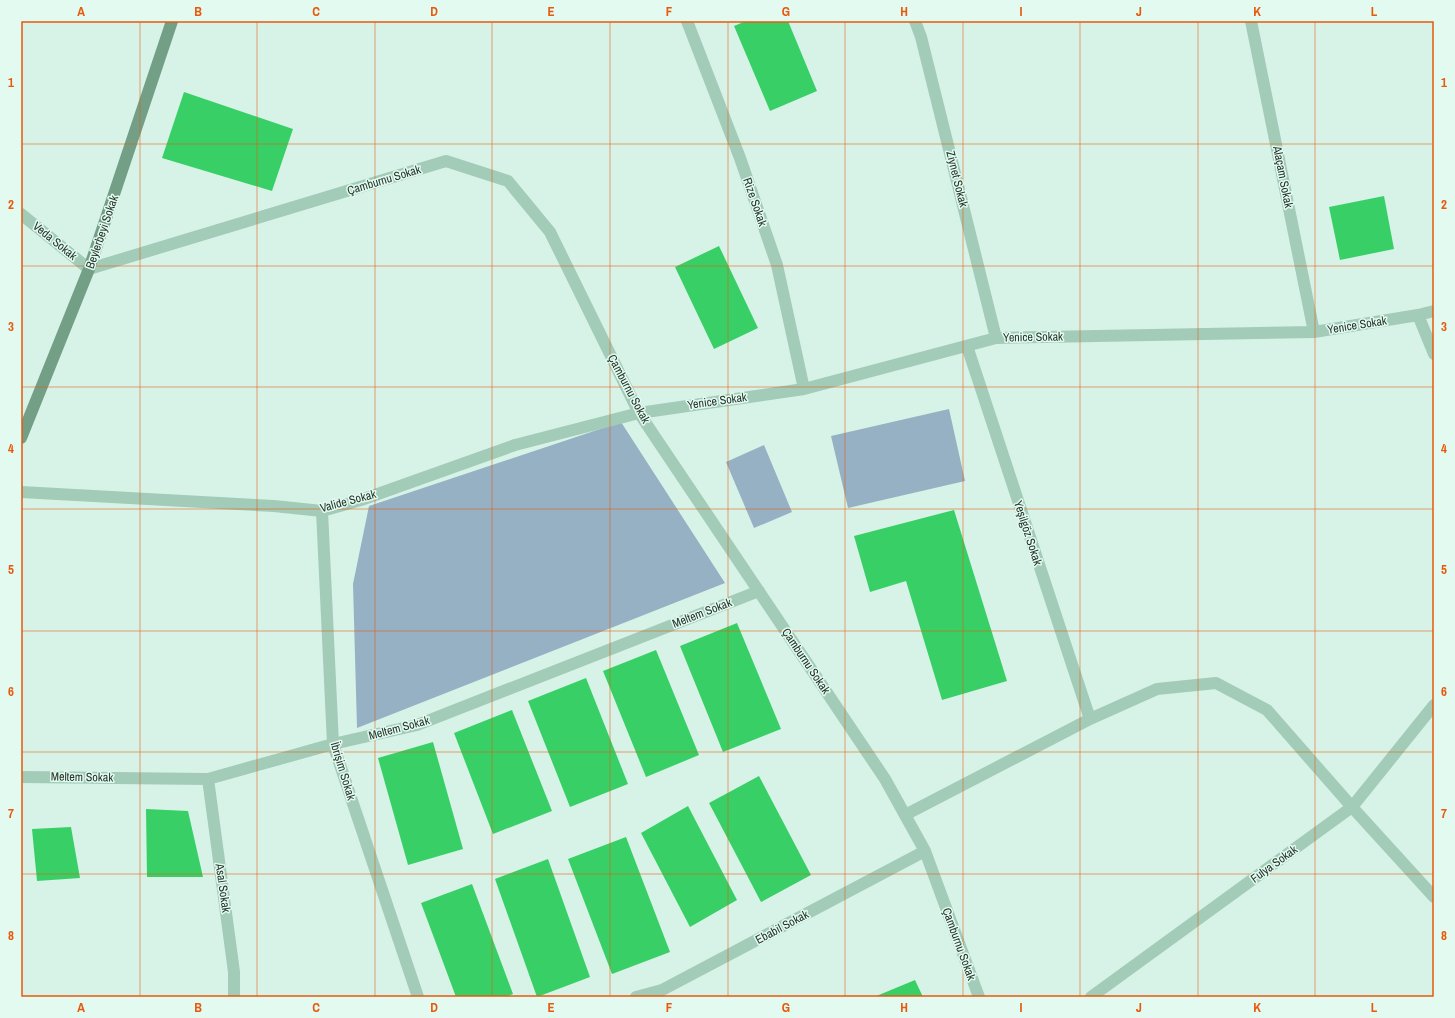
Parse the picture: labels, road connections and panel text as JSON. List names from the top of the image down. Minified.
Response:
{"streets":{"street":["Alaçam Sokak","Ziynet Sokak","Çamburnu Sokak","Rize Sokak","Beylerbeyi Sokak","Veda Sokak","Yenice Sokak","Valide Sokak","Yeşilgöz Sokak","Meltem Sokak","İbrişim Sokak","Fulya Sokak","Asal Sokak","Ebabil Sokak"]},"crossings":[["Alaçam Sokak","Yenice Sokak"],["Ziynet Sokak","Yenice Sokak"],["Çamburnu Sokak","Beylerbeyi Sokak"],["Çamburnu Sokak","Veda Sokak"],["Çamburnu Sokak","Yenice Sokak"],["Çamburnu Sokak","Valide Sokak"],["Çamburnu Sokak","Meltem Sokak"],["Çamburnu Sokak","Ebabil Sokak"],["Rize Sokak","Yenice Sokak"],["Beylerbeyi Sokak","Veda Sokak"],["Yenice Sokak","Valide Sokak"],["Yenice Sokak","Yeşilgöz Sokak"],["Valide Sokak","İbrişim Sokak"],["Meltem Sokak","İbrişim Sokak"],["Meltem Sokak","Asal Sokak"]],"grid":{"columns":["A","B","C","D","E","F","G","H","I","J","K","L"],"rows":["1","2","3","4","5","6","7","8"]}}
